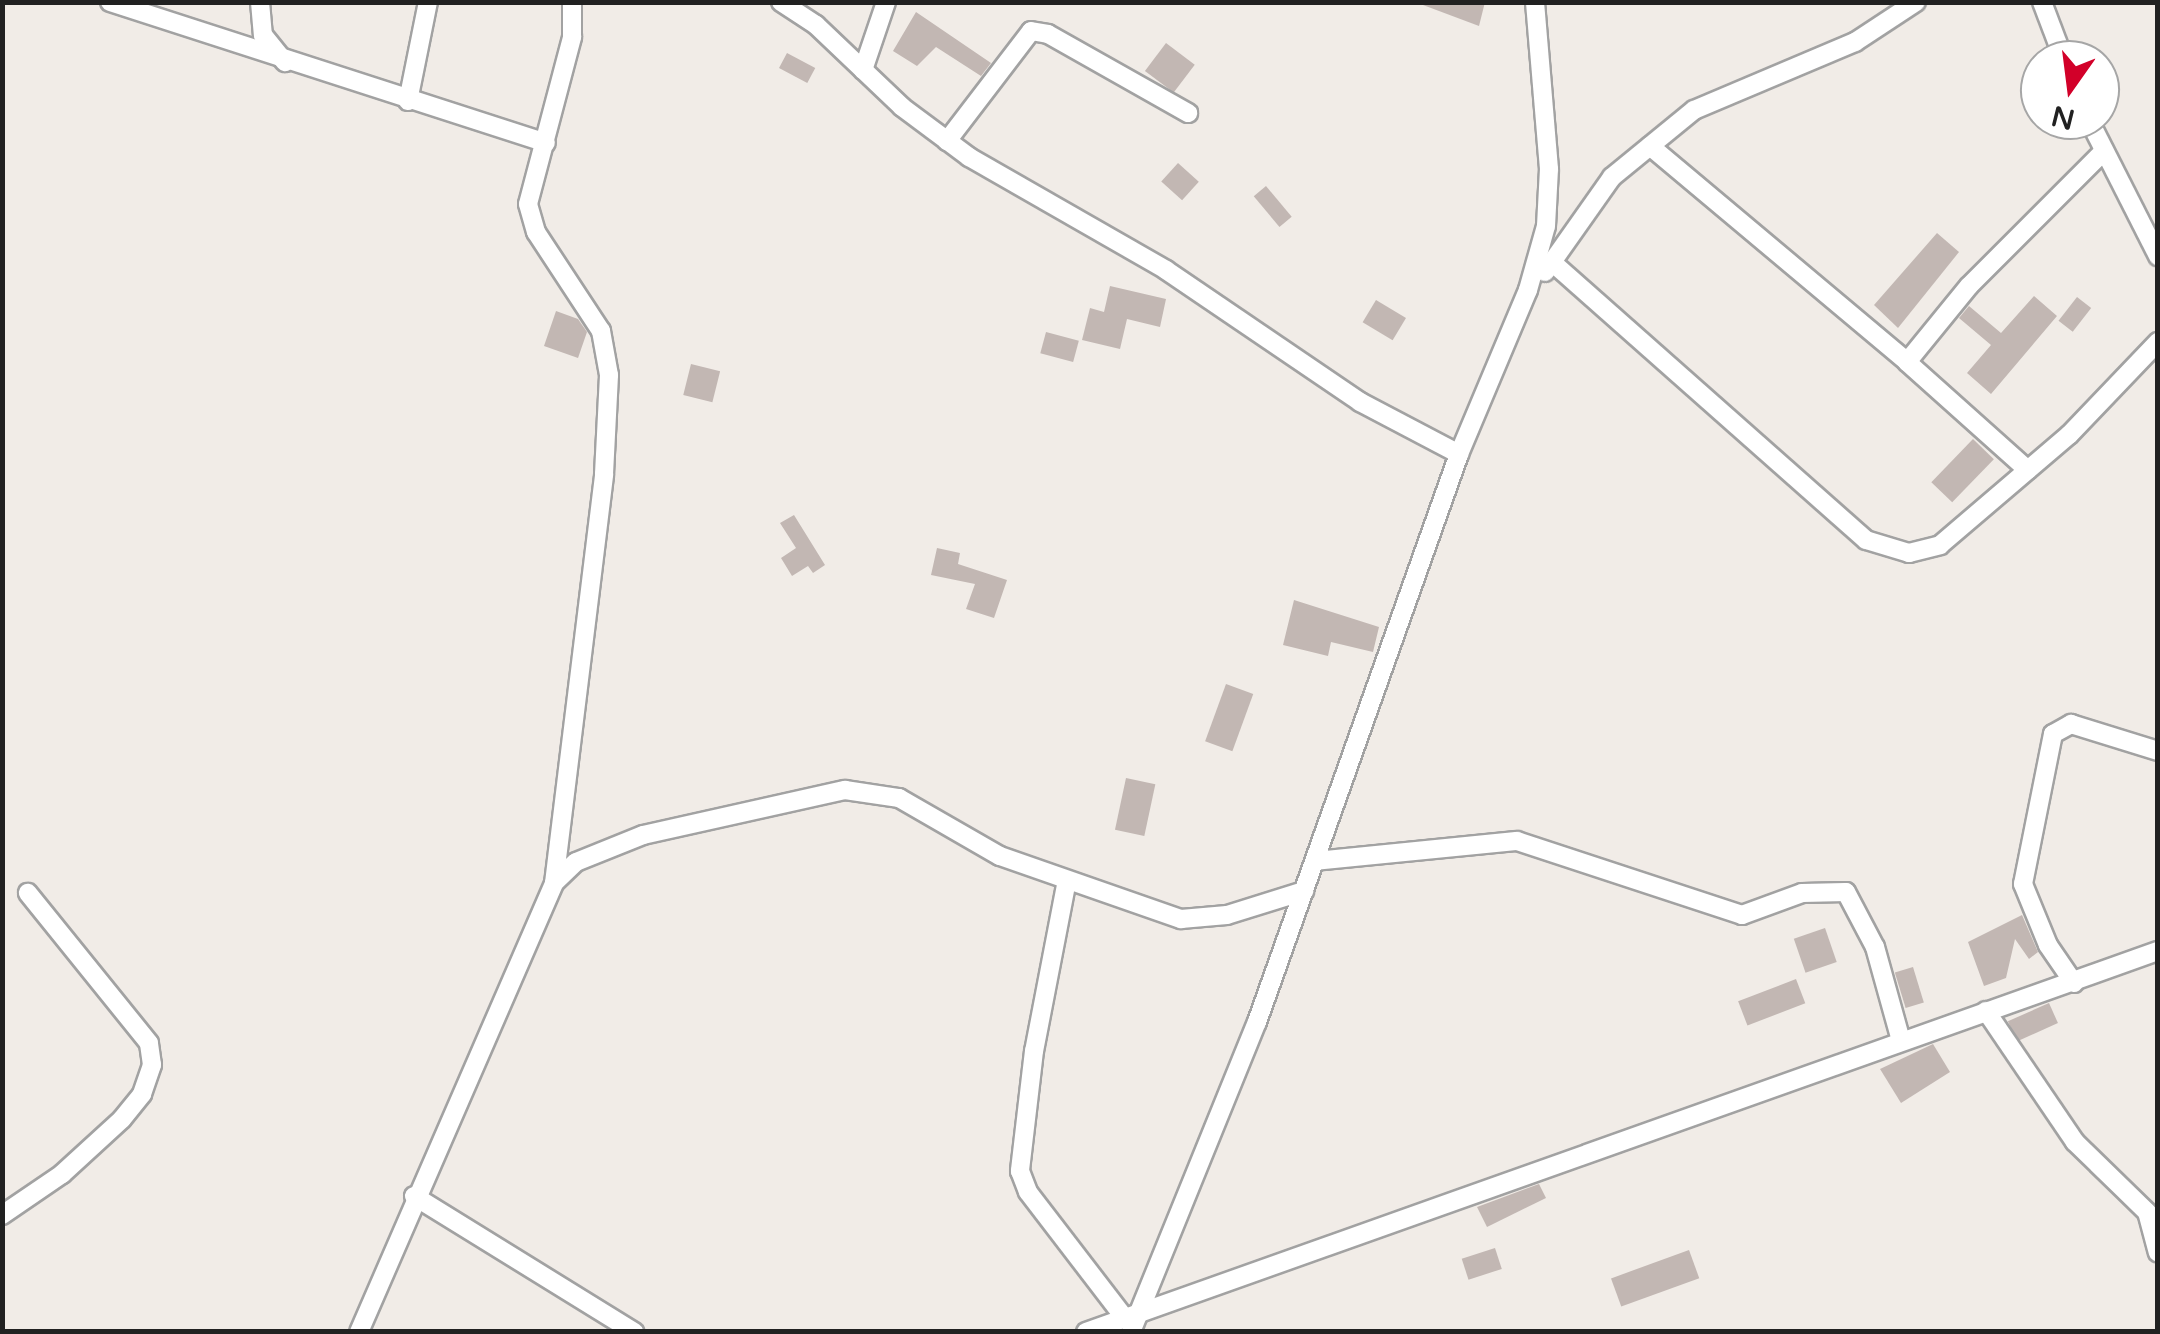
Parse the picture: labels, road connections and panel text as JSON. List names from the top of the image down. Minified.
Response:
{"north":"bottom"}
